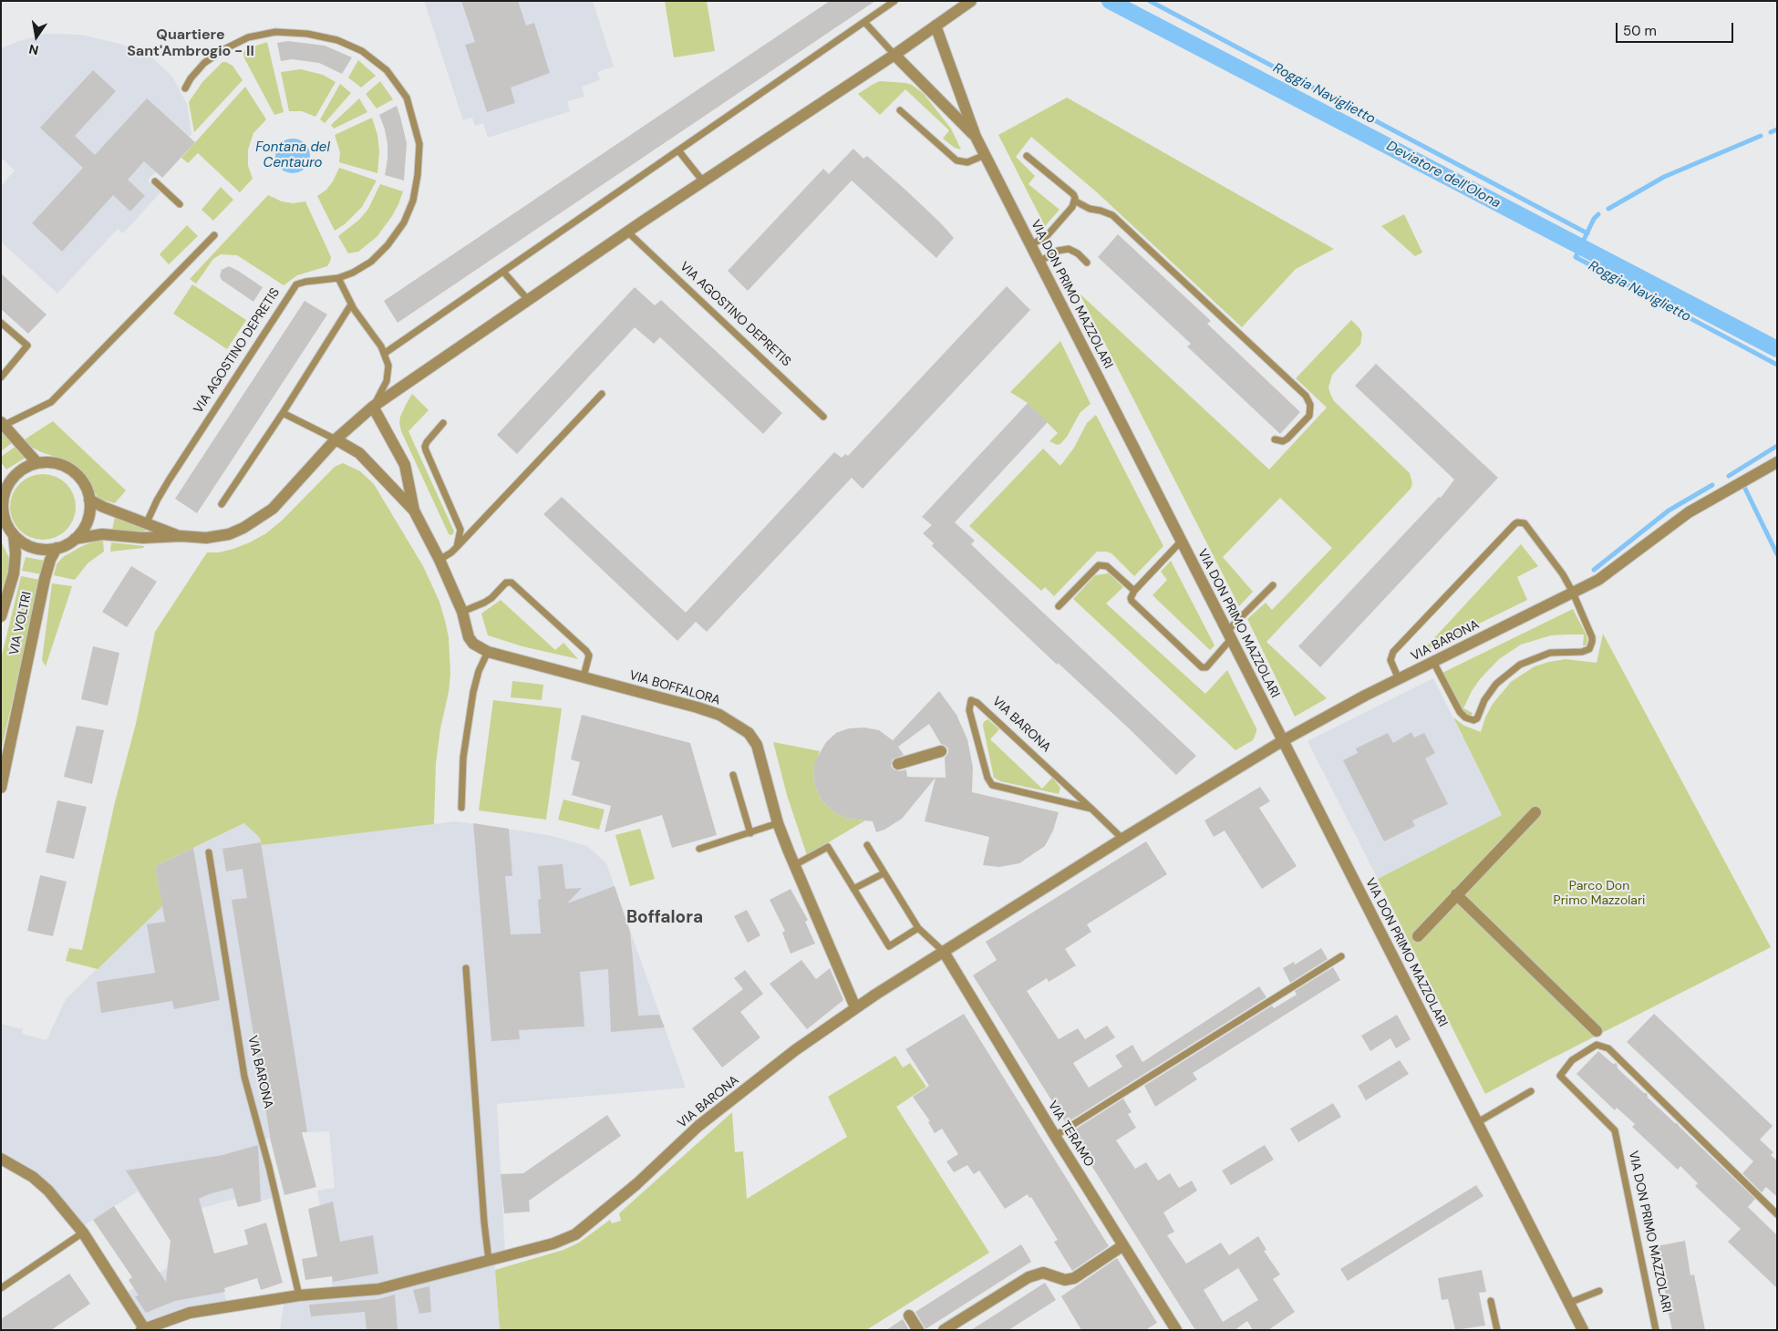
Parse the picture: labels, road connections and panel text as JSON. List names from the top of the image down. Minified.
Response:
{"streets":{"street":["VIA DON PRIMO MAZZOLARI","VIA VOLTRI","VIA BARONA","VIA BOFFALORA","VIA TERAMO"],"lane":["VIA AGOSTINO DEPRETIS"]},"crossings":[["VIA DON PRIMO MAZZOLARI","VIA BARONA"],["VIA BARONA","VIA BOFFALORA"],["VIA BARONA","VIA TERAMO"]],"districts":["Quartiere Sant'Ambrogio - II","Boffalora"],"water":["Roggia Naviglietto","Fontana del Centauro","Deviatore dell'Olona"],"parks":["Parco Don Primo Mazzolari"],"scale_bar":"50 m","north":"bottom"}
